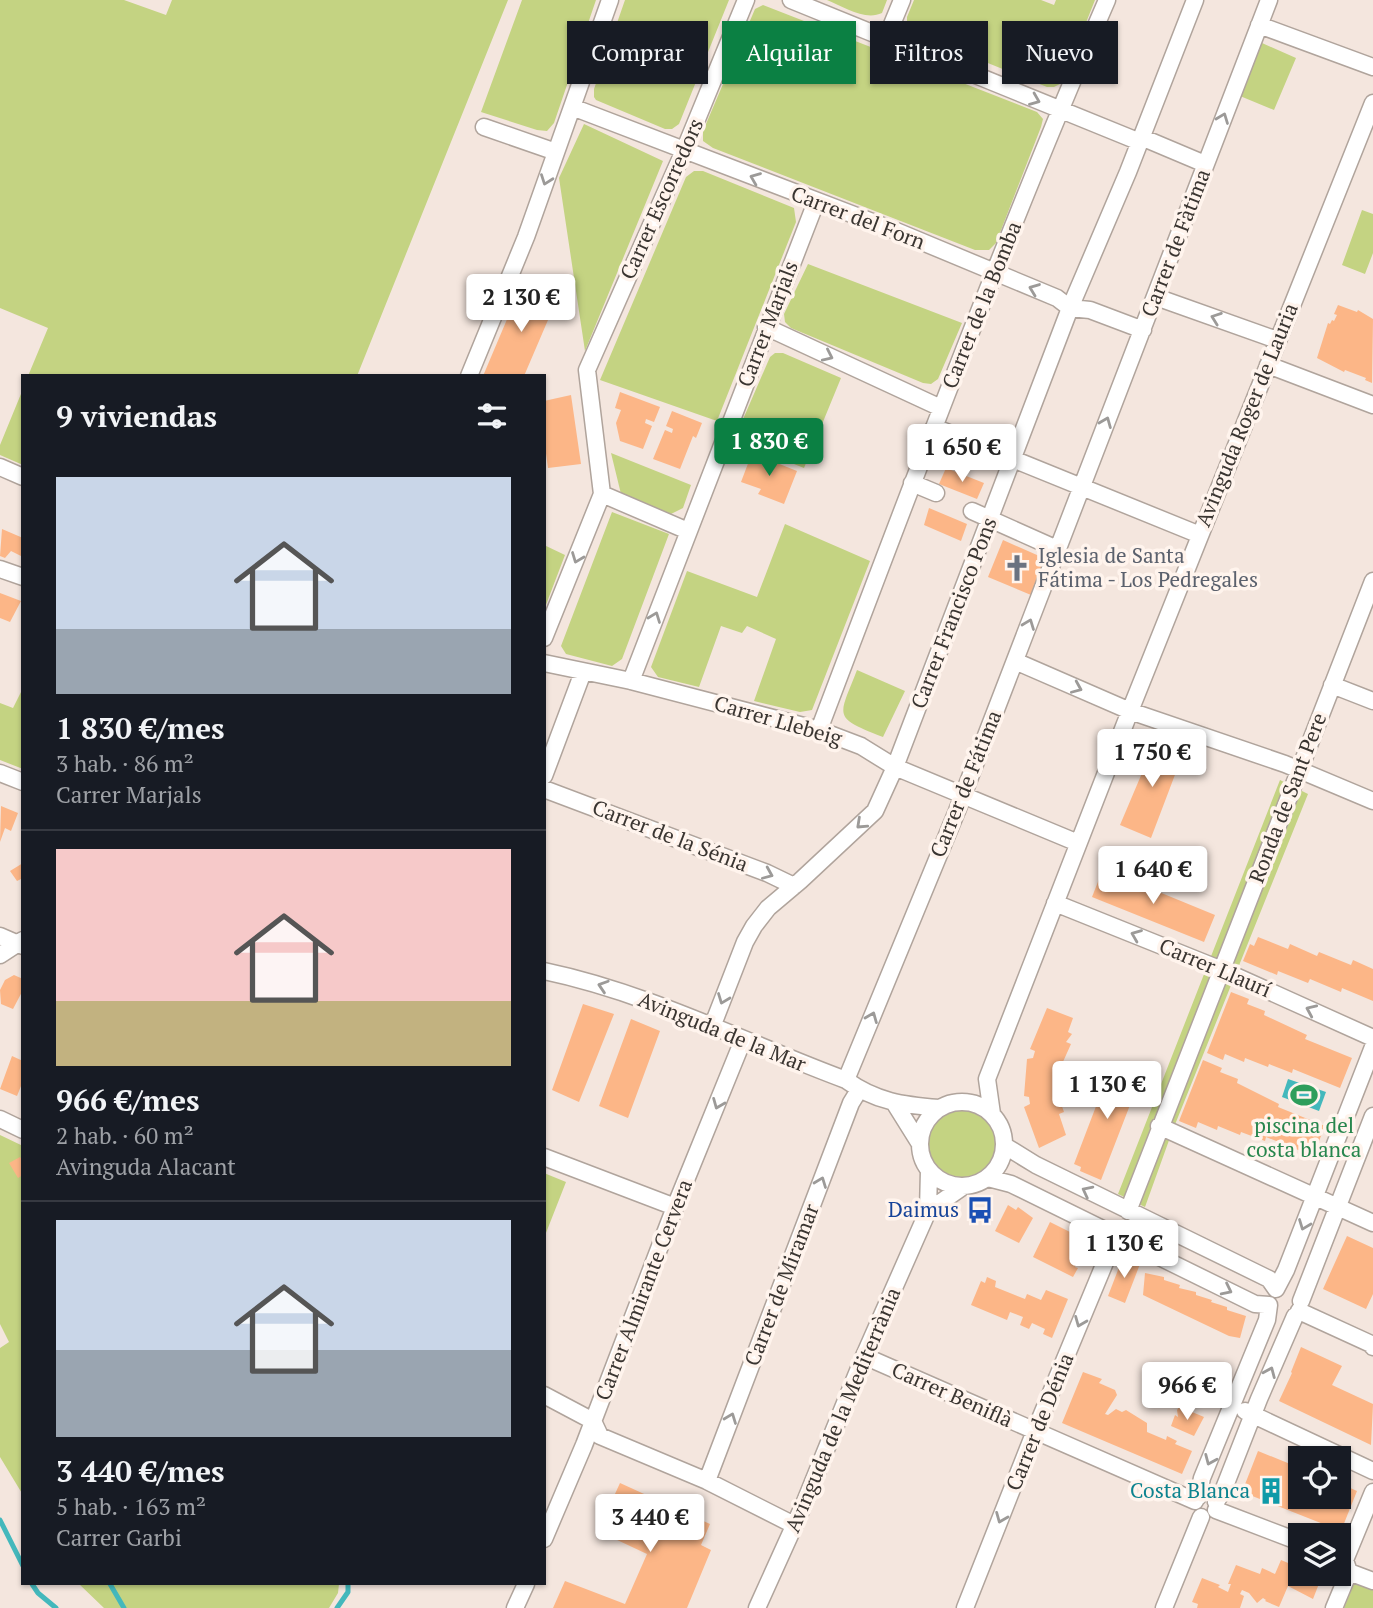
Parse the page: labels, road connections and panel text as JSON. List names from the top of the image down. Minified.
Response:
{"streets":{"street":["Carrer Escorredors","Carrer del Forn","Carrer de Fàtima","Carrer de la Bomba","Carrer Marjals","Avinguda Roger de Lauria","Carrer Francisco Pons","Carrer Llebeig","Carrer de Fátima","Ronda de Sant Pere","Carrer de la Sénia","Carrer Llaurí","Avinguda de la Mar","Carrer de Miramar","Carrer Almirante Cervera","Carrer Beniflà","Avinguda de la Mediterrània","Carrer de Dénia"]},"crossings":[["Carrer Escorredors","Carrer del Forn"],["Carrer del Forn","Carrer de Fàtima"],["Carrer del Forn","Carrer de la Bomba"],["Carrer del Forn","Carrer Marjals"],["Carrer del Forn","Carrer Francisco Pons"],["Carrer de Fàtima","Carrer de Fátima"],["Carrer de la Bomba","Carrer Llebeig"],["Carrer Marjals","Carrer Llebeig"],["Avinguda Roger de Lauria","Carrer Llebeig"],["Avinguda Roger de Lauria","Carrer Llaurí"],["Carrer Francisco Pons","Carrer Llebeig"],["Carrer Francisco Pons","Carrer de la Sénia"],["Carrer Francisco Pons","Avinguda de la Mar"],["Carrer Llebeig","Carrer de Fátima"],["Carrer de Fátima","Avinguda de la Mar"],["Carrer de Fátima","Carrer de Miramar"],["Ronda de Sant Pere","Carrer Llaurí"],["Avinguda de la Mar","Carrer de Miramar"],["Avinguda de la Mar","Carrer Almirante Cervera"],["Carrer Beniflà","Avinguda de la Mediterrània"],["Carrer Beniflà","Carrer de Dénia"]],"one_way":["Carrer del Forn","Carrer de Fàtima","Carrer de Fátima","Carrer de la Sénia","Carrer Llaurí","Avinguda de la Mar","Carrer de Miramar","Carrer de Dénia"],"places":{"church":["Iglesia de Santa Fátima - Los Pedregales"],"sports":["piscina del costa blanca"],"bus stop":["Daimus"],"building":["Costa Blanca"]},"page":{"chip":["Comprar","Alquilar","Filtros","Nuevo"],"price":["2 130 €","1 830 €","1 650 €","1 750 €","1 640 €","1 130 €","1 130 €","966 €","3 440 €"],"heading":"9 viviendas","list":[{"name":"1 830 €/mes","note":"3 hab. · 86 m² · Carrer Marjals"},{"name":"966 €/mes","note":"2 hab. · 60 m² · Avinguda Alacant"},{"name":"3 440 €/mes","note":"5 hab. · 163 m² · Carrer Garbi"}]}}
